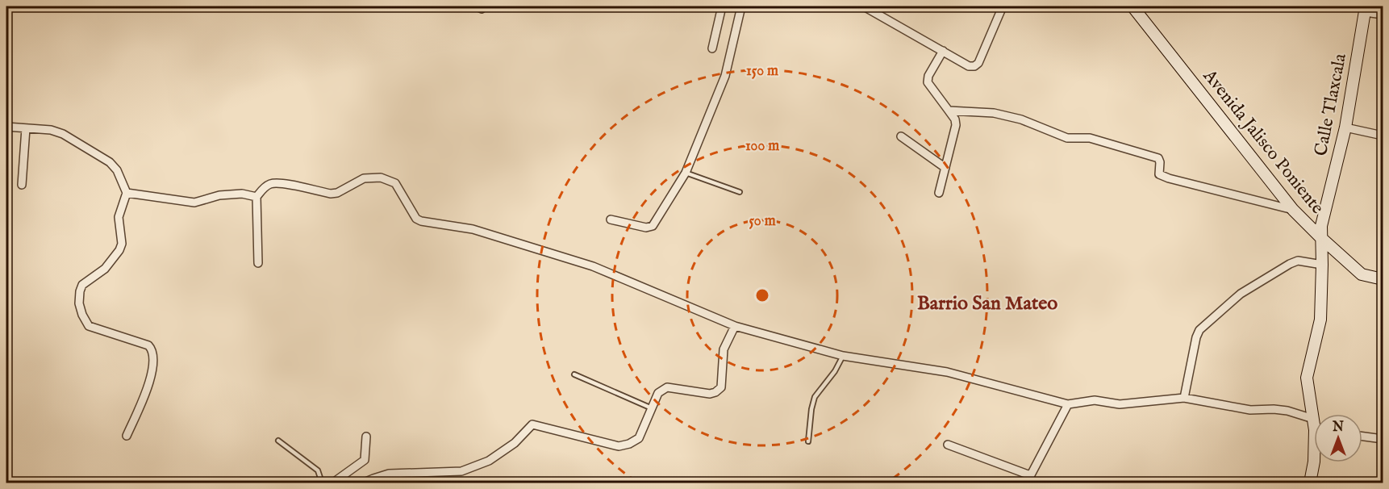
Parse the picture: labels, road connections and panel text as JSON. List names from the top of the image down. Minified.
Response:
{"streets":{"street":["Calle Tlaxcala","Avenida Jalisco Poniente"]},"crossings":[["Calle Tlaxcala","Avenida Jalisco Poniente"]],"districts":["Barrio San Mateo"],"north":"top","rings":["150 m","100 m","50 m"]}
